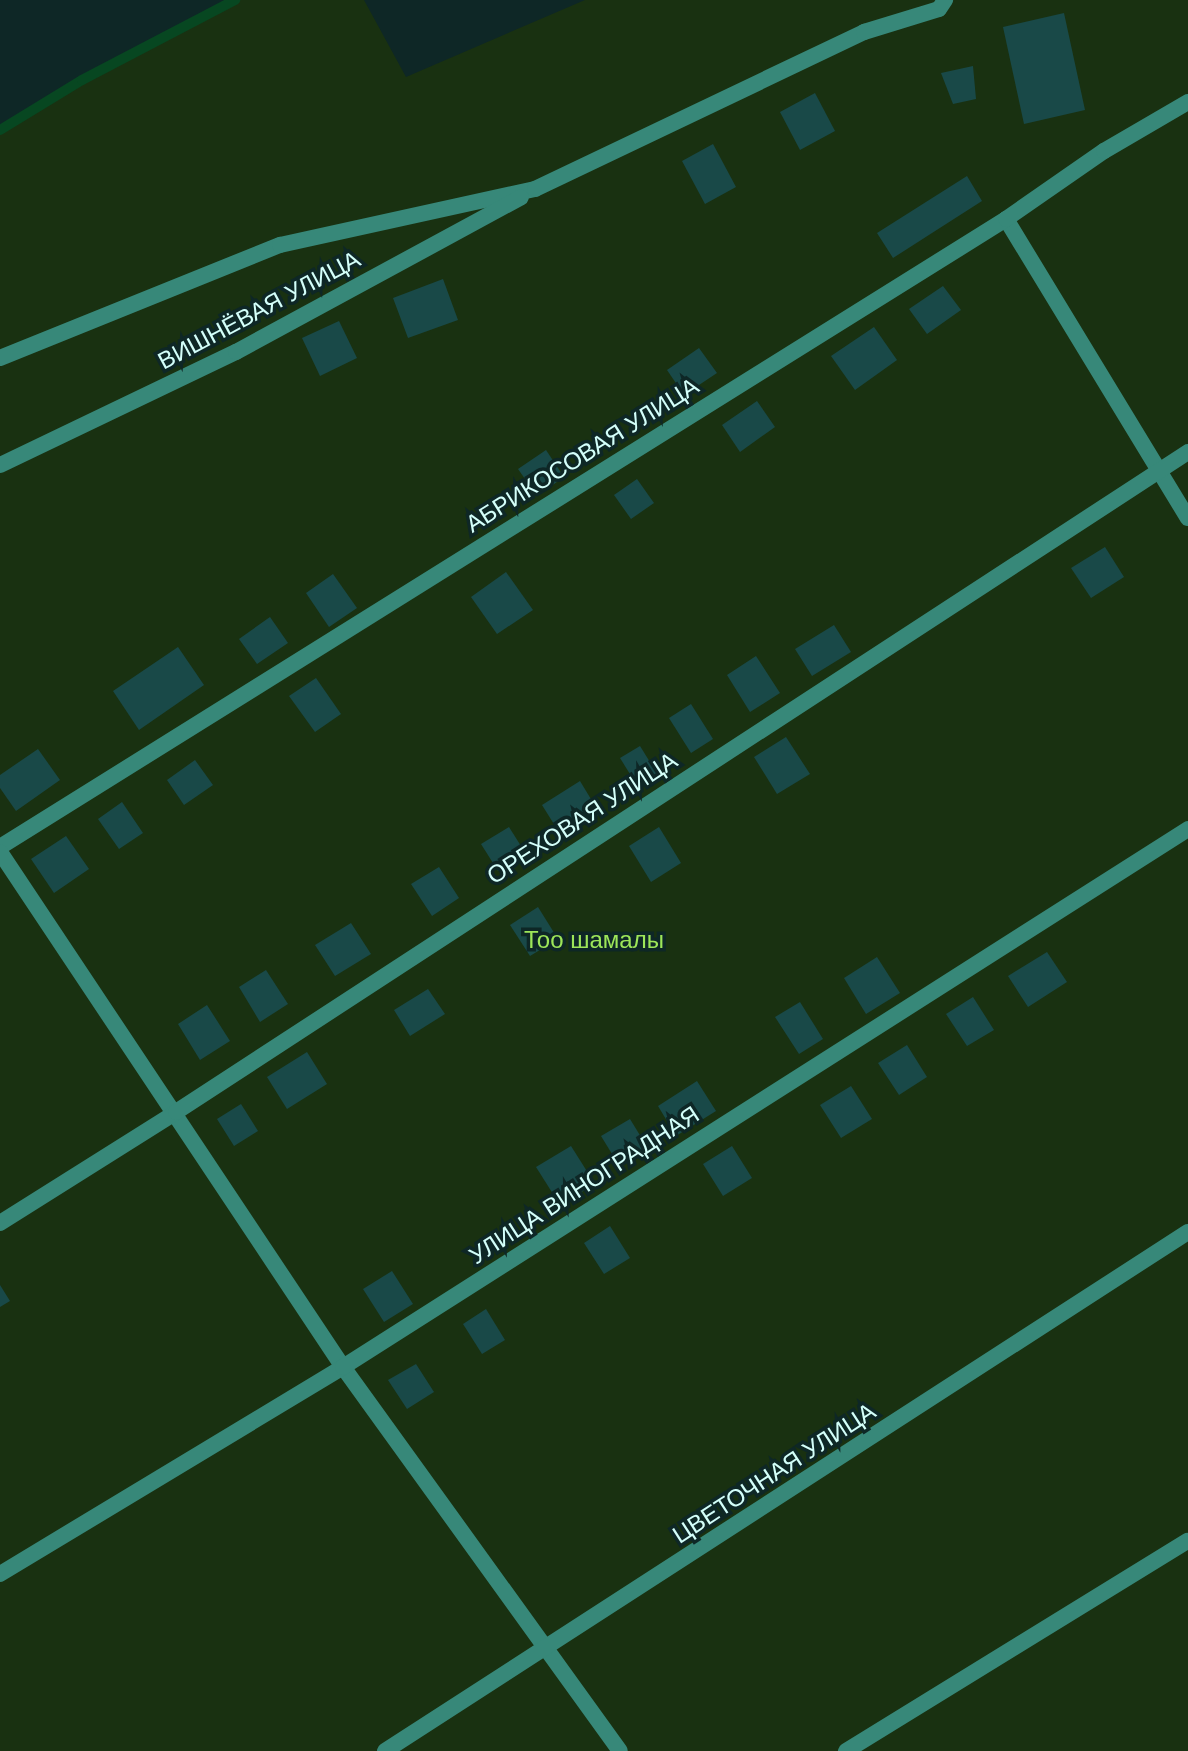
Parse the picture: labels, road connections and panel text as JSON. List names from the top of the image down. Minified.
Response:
{"streets":{"street":["ВИШНЁВАЯ УЛИЦА","АБРИКОСОВАЯ УЛИЦА","ОРЕХОВАЯ УЛИЦА","УЛИЦА ВИНОГРАДНАЯ","ЦВЕТОЧНАЯ УЛИЦА"]},"parks":["Тоо шамалы"]}
